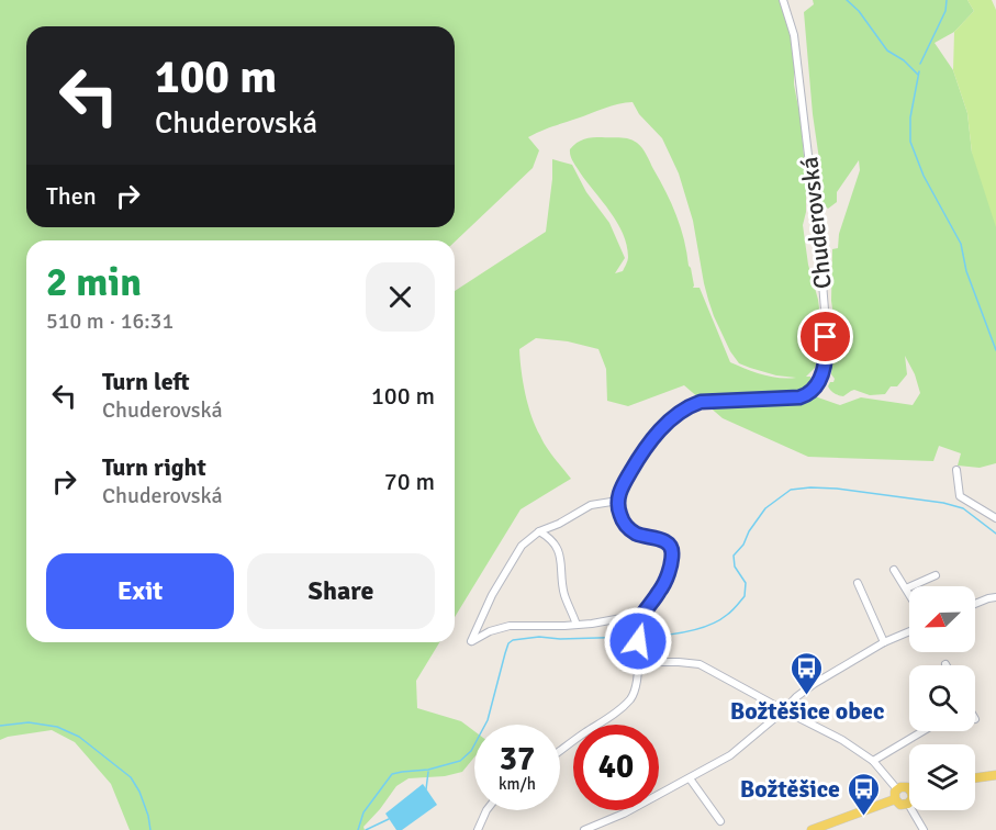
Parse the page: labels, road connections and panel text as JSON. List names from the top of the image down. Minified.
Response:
{"streets":{"street":["Chuderovská"]},"places":{"bus stop":["Božtěšice obec","Božtěšice"]},"north":"bottom left","page":{"turn":["100 m","Chuderovská"],"then":"Then","heading":["2 min","510 m · 16:31"],"list":[{"name":"Turn left","note":"Chuderovská","value":"100 m"},{"name":"Turn right","note":"Chuderovská","value":"70 m"}],"buttons":["Exit","Share"],"speed":"37 km/h","limit":"40"}}
